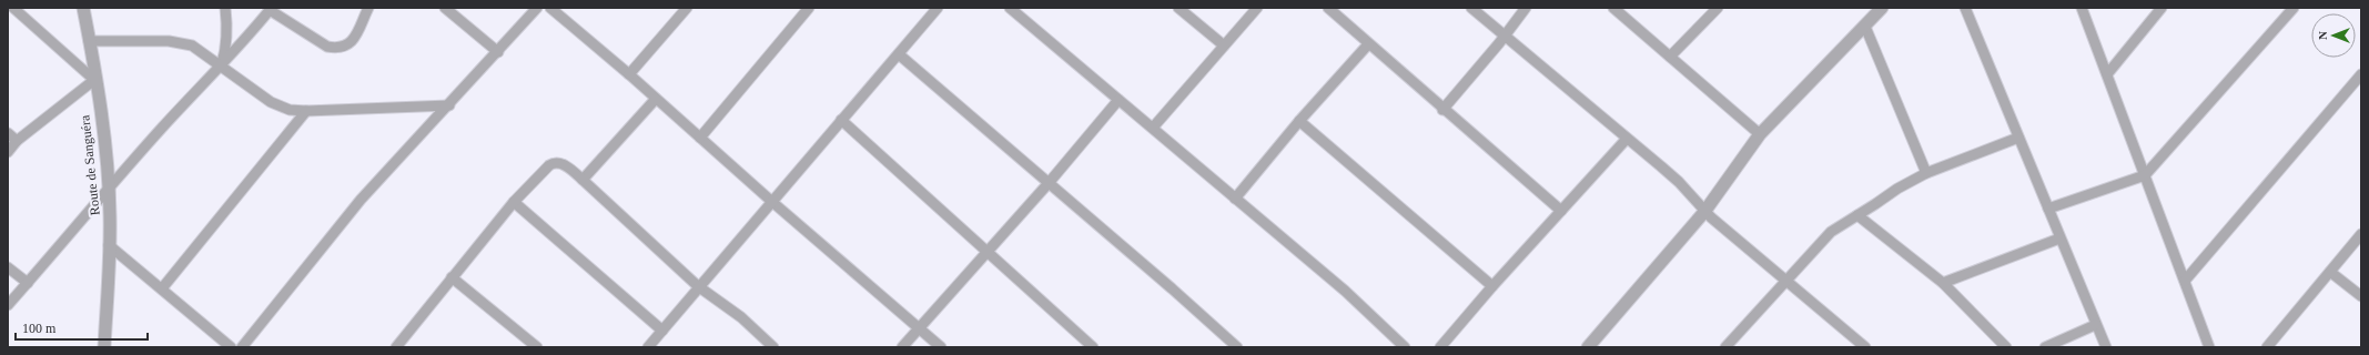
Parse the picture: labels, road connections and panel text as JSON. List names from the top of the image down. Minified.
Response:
{"streets":{"street":["Route de Sanguéra"]},"scale_bar":"100 m","north":"left"}
